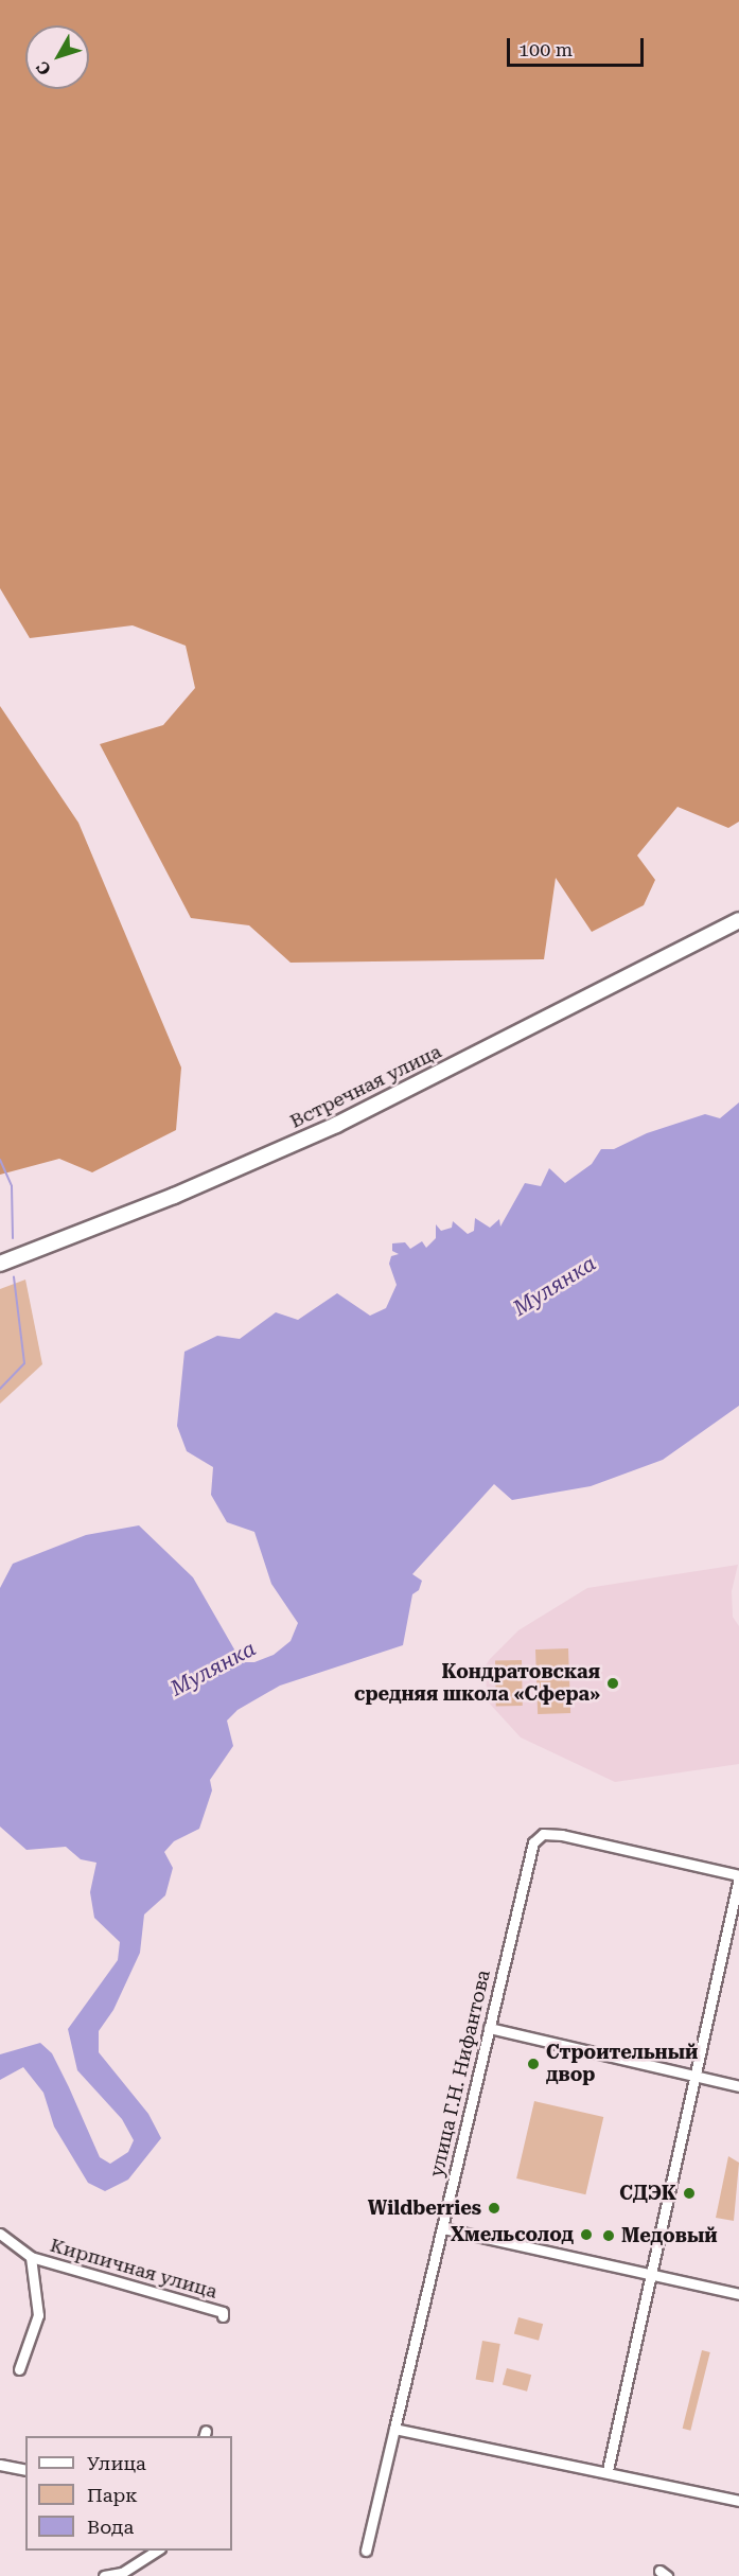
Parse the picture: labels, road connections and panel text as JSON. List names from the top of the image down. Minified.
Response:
{"streets":{"main road":["Встречная улица"],"street":["улица Г.Н. Нифантова","Кирпичная улица"]},"water":["Мулянка"],"places":["Кондратовская средняя школа «Сфера»","Строительный двор","СДЭК","Wildberries","Хмельсолод","Медовый"],"legend":["Улица","Парк","Вода"],"scale_bar":"100 m","north":"bottom left"}
